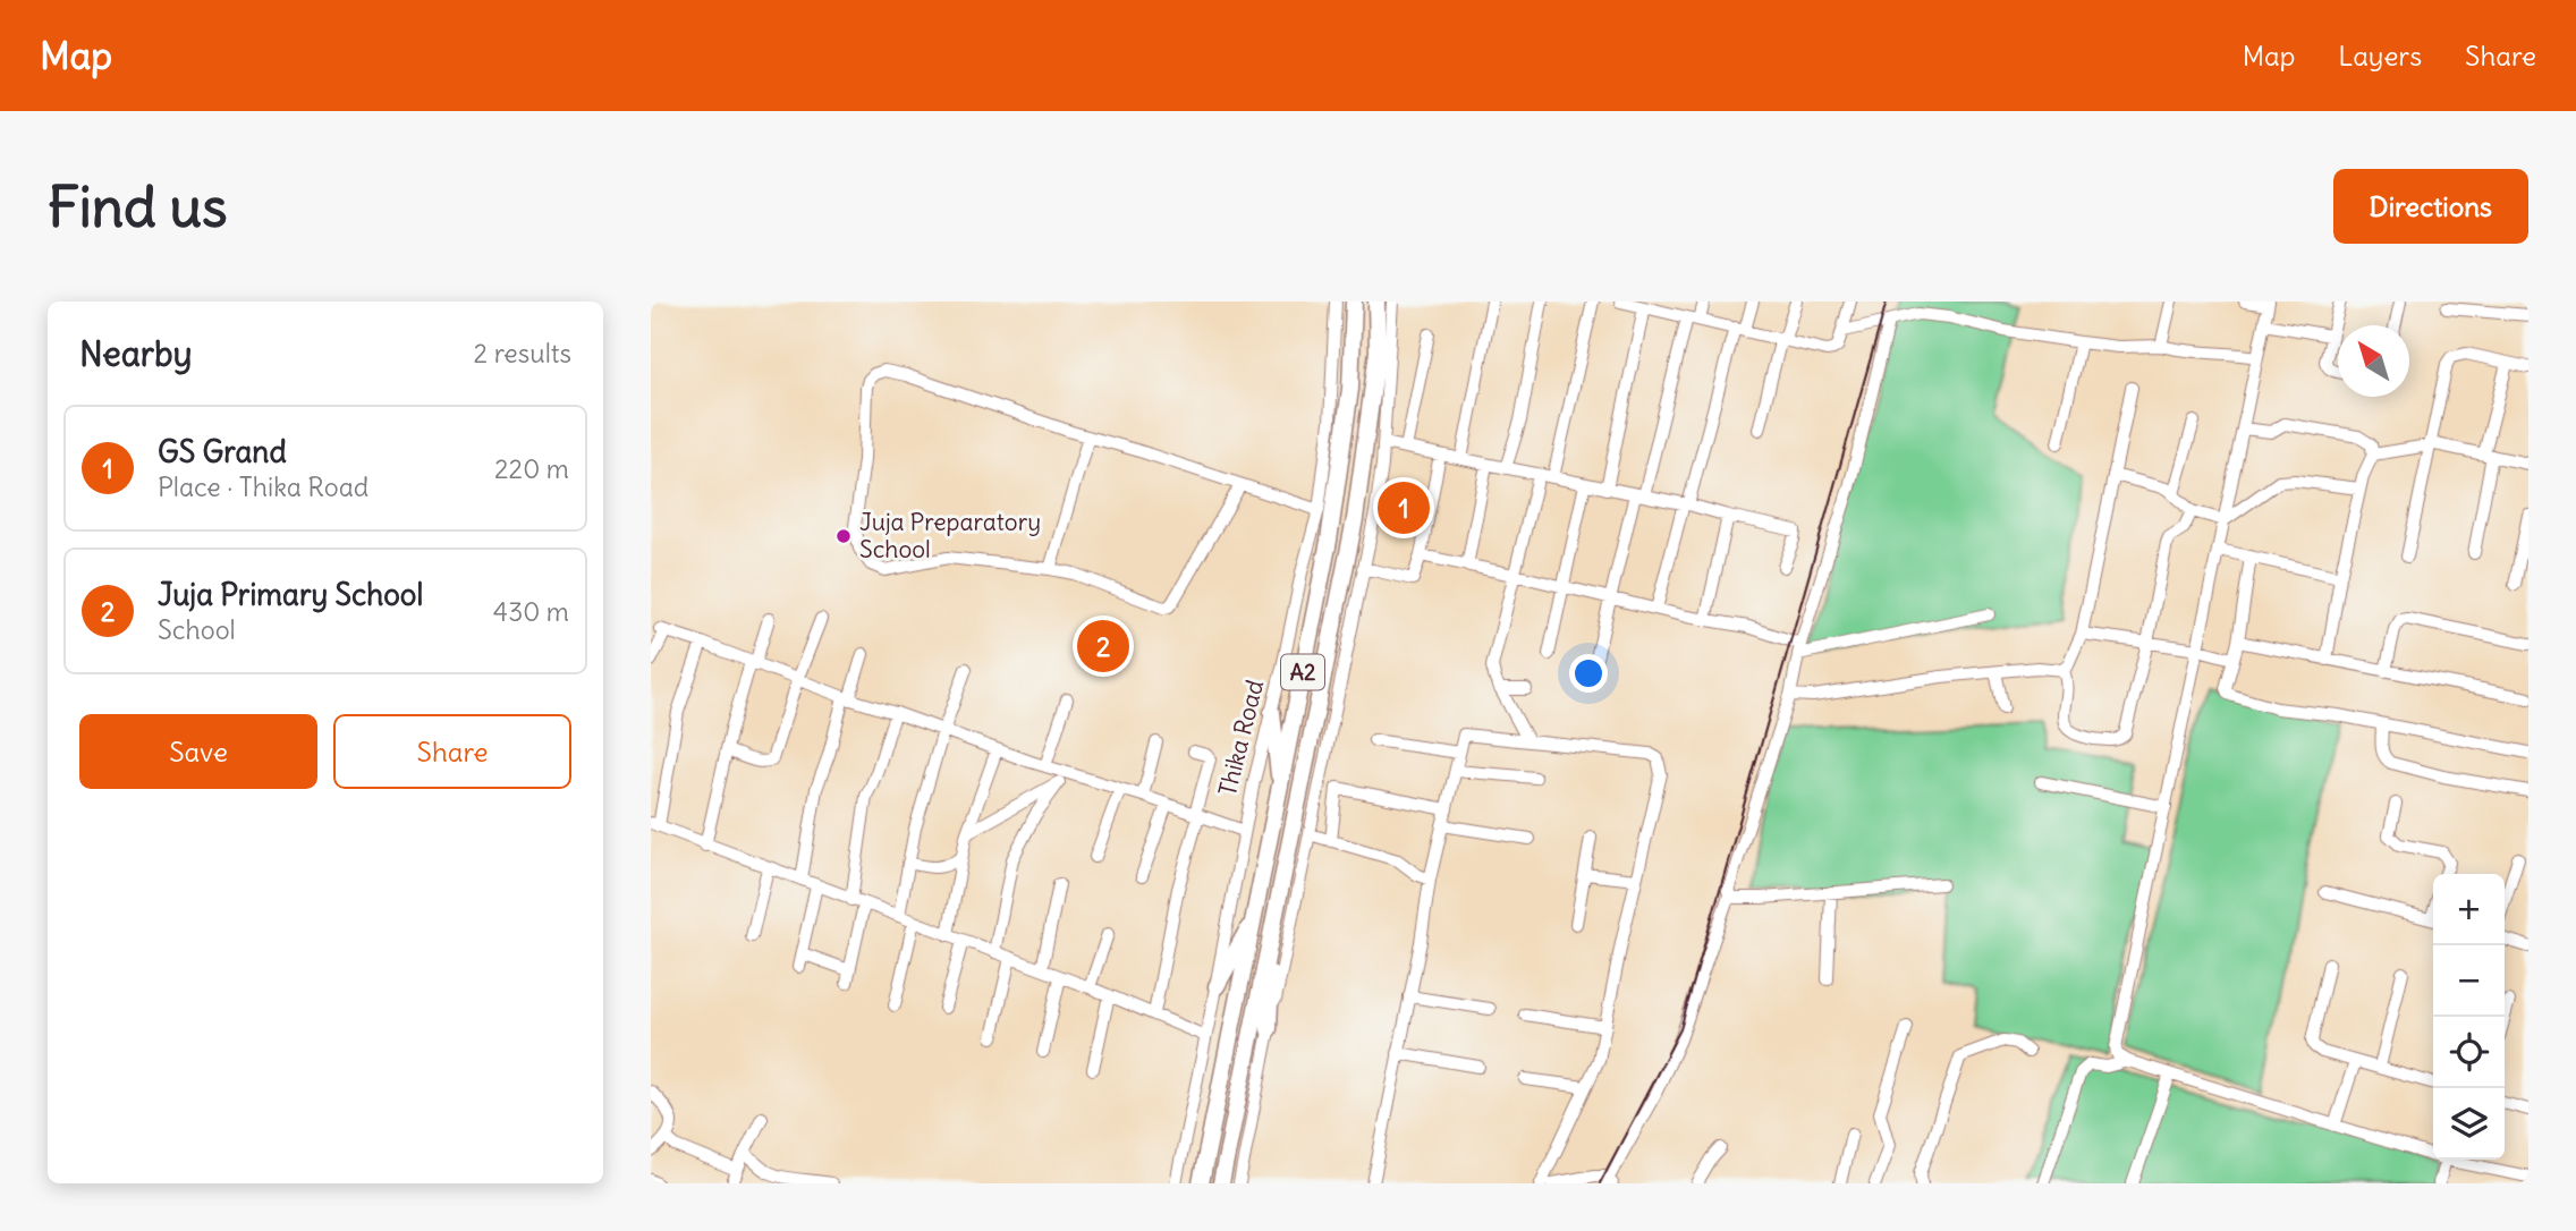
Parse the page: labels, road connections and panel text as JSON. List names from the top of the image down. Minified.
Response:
{"streets":{"highway":["A2","Thika Road"]},"places":["Juja Preparatory School"],"north":"top left","page":{"header":"Map","nav":["Map","Layers","Share"],"buttons":["Directions",["Save","Share"]],"title":"Find us","heading":["Nearby","2 results"],"list":[{"mark":"1","name":"GS Grand","note":"Place · Thika Road","value":"220 m"},{"mark":"2","name":"Juja Primary School","note":"School","value":"430 m"}],"pins":["1","2"],"map_buttons":["+","−"]}}
